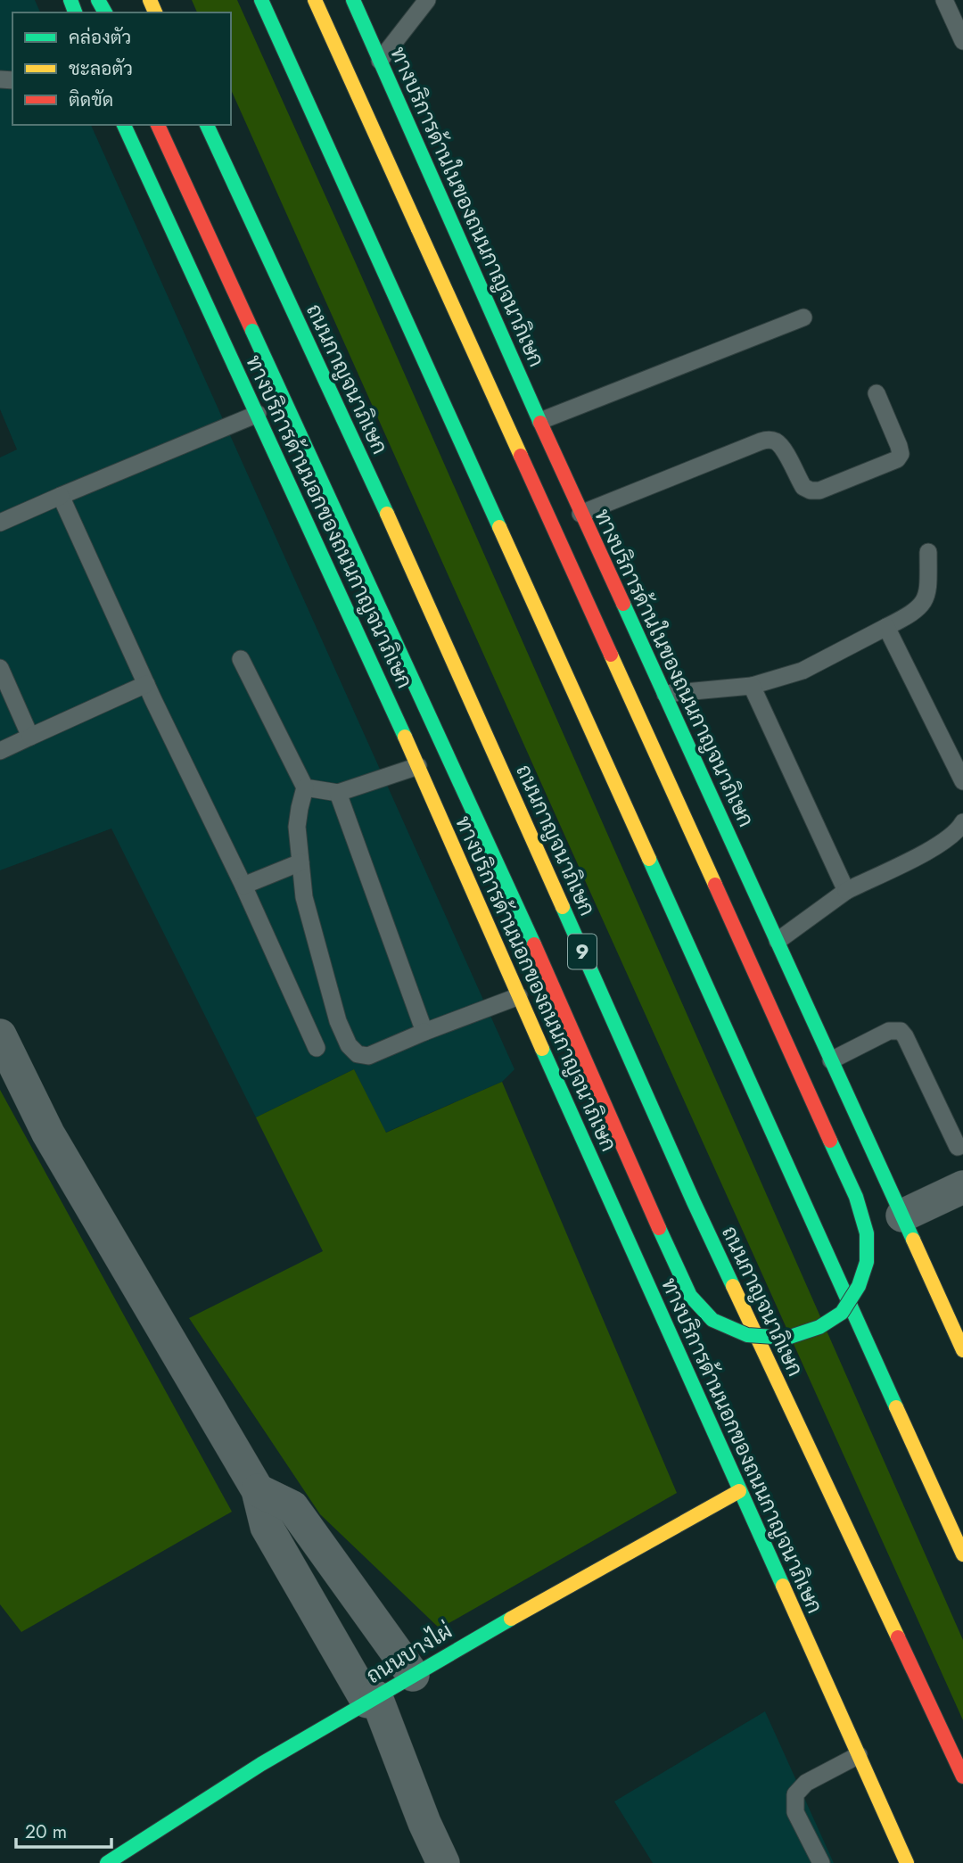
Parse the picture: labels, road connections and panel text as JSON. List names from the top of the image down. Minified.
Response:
{"streets":{"main road":["ทางบริการด้านในของถนนกาญจนาภิเษก","ถนนกาญจนาภิเษก","ทางบริการด้านนอกของถนนกาญจนาภิเษก","9","ถนนบางไผ่"]},"crossings":[["ทางบริการด้านนอกของถนนกาญจนาภิเษก","ถนนบางไผ่"]],"legend":["คล่องตัว","ชะลอตัว","ติดขัด"],"scale_bar":"20 m"}
